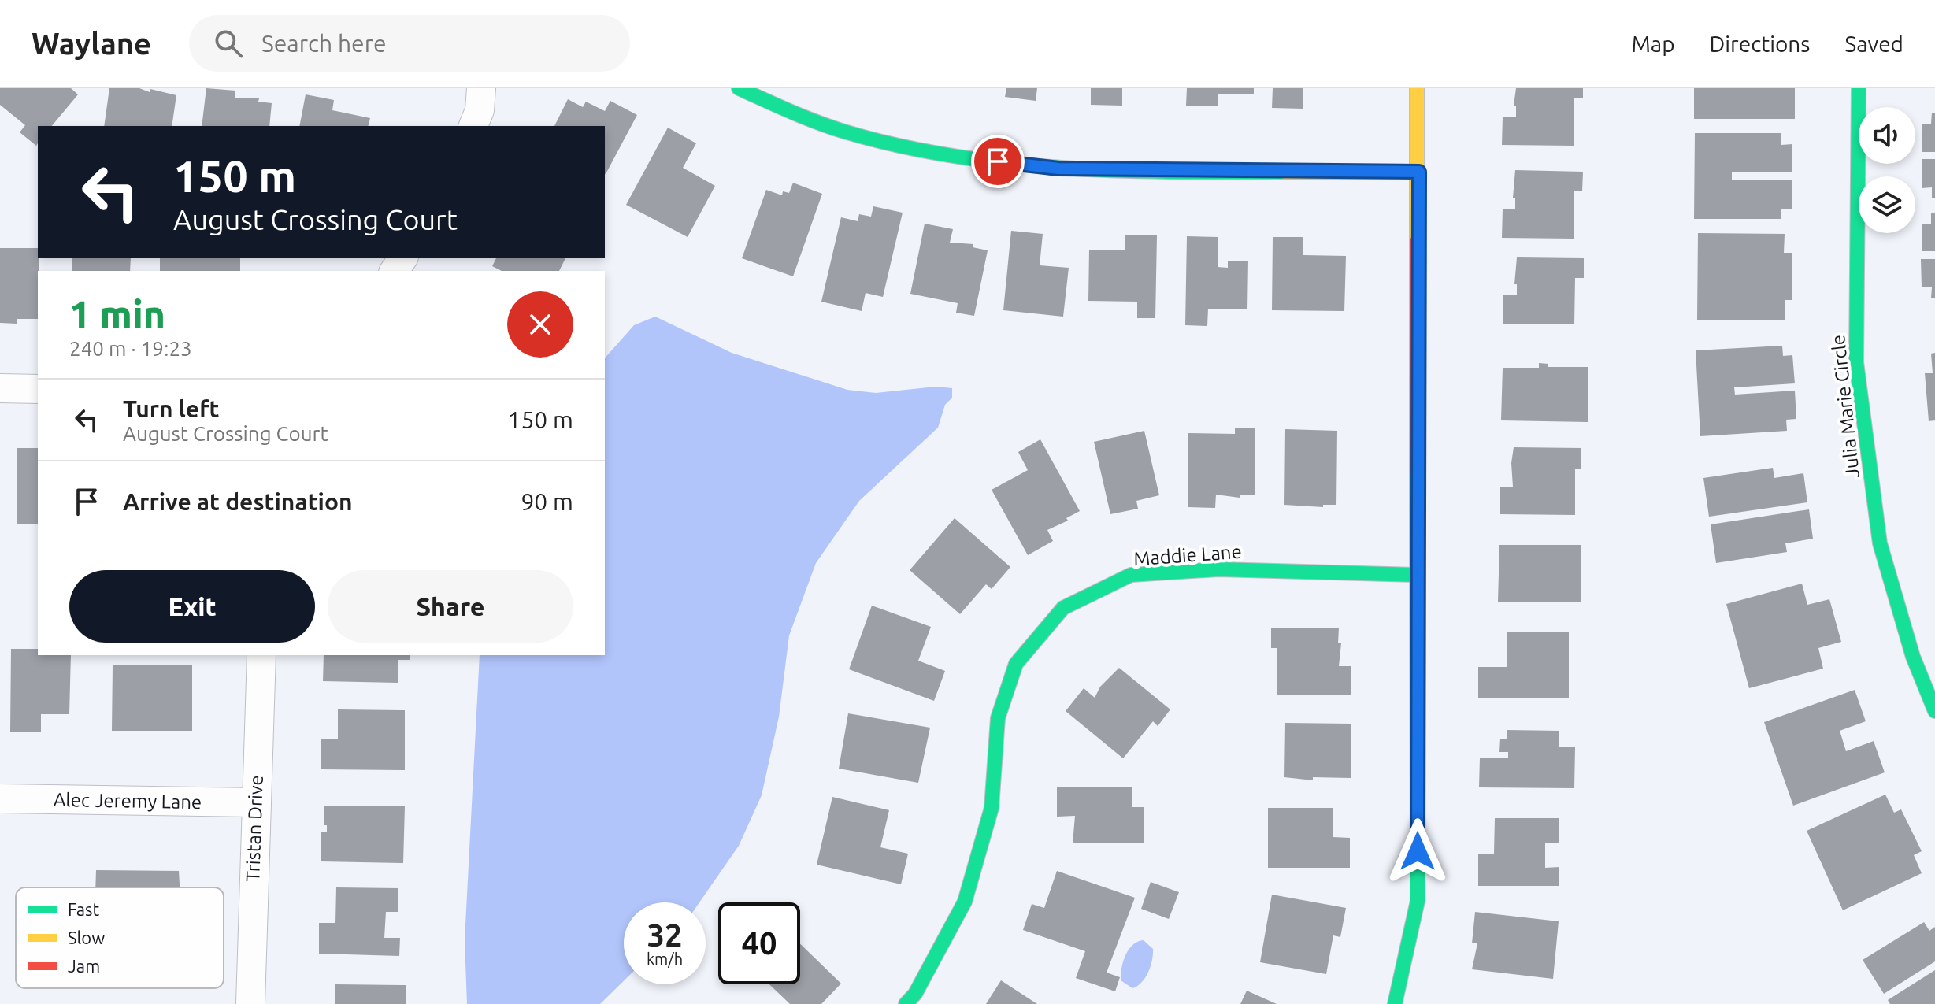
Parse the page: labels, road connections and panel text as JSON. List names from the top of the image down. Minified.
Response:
{"streets":{"street":["Julia Marie Circle","Maddie Lane","Alec Jeremy Lane","Tristan Drive"]},"crossings":[["Alec Jeremy Lane","Tristan Drive"]],"legend":["Fast","Slow","Jam"],"page":{"header":"Waylane","search":"Search here","nav":["Map","Directions","Saved"],"turn":["150 m","August Crossing Court"],"heading":["1 min","240 m · 19:23"],"list":[{"name":"Turn left","note":"August Crossing Court","value":"150 m"},{"name":"Arrive at destination","value":"90 m"}],"buttons":["Exit","Share"],"speed":"32 km/h","limit":"40"}}
